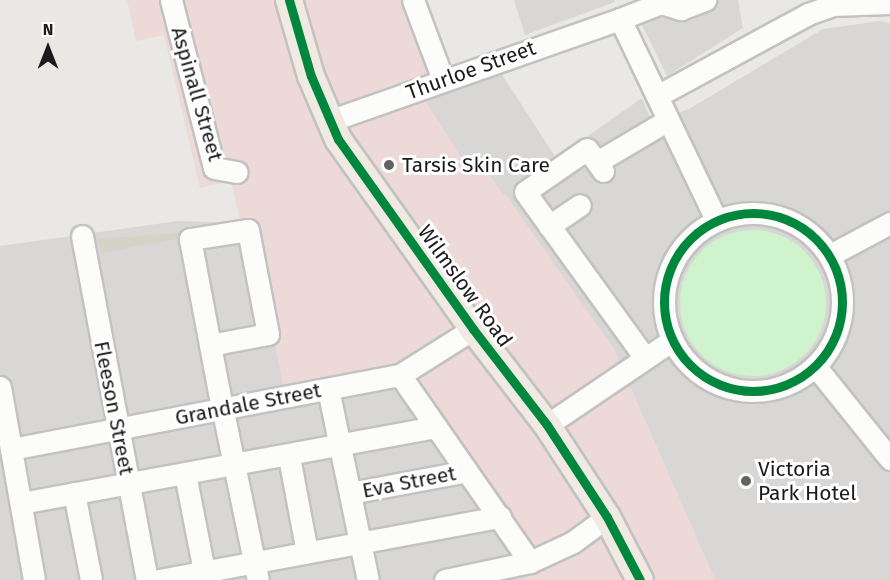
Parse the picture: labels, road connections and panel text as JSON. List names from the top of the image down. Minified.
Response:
{"streets":{"main road":["Wilmslow Road"],"street":["Thurloe Street","Aspinall Street","Grandale Street","Fleeson Street","Eva Street"]},"crossings":[["Thurloe Street","Wilmslow Road"],["Wilmslow Road","Grandale Street"],["Grandale Street","Fleeson Street"]],"places":["Tarsis Skin Care","Victoria Park Hotel"],"north":"top"}
